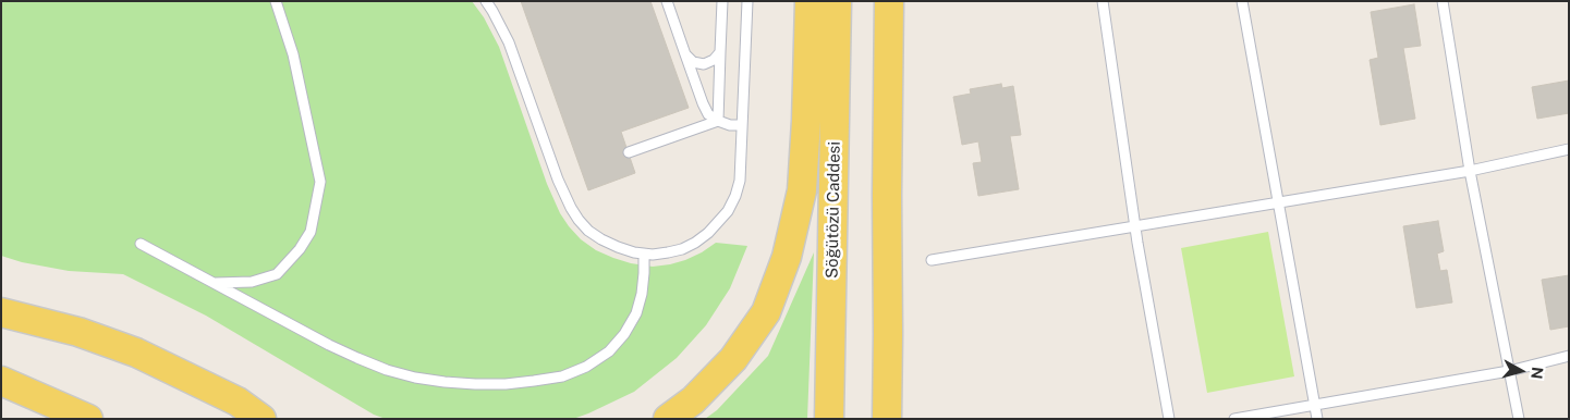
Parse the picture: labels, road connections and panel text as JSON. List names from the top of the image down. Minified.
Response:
{"streets":{"main road":["Söğütözü Caddesi"]},"north":"right"}
